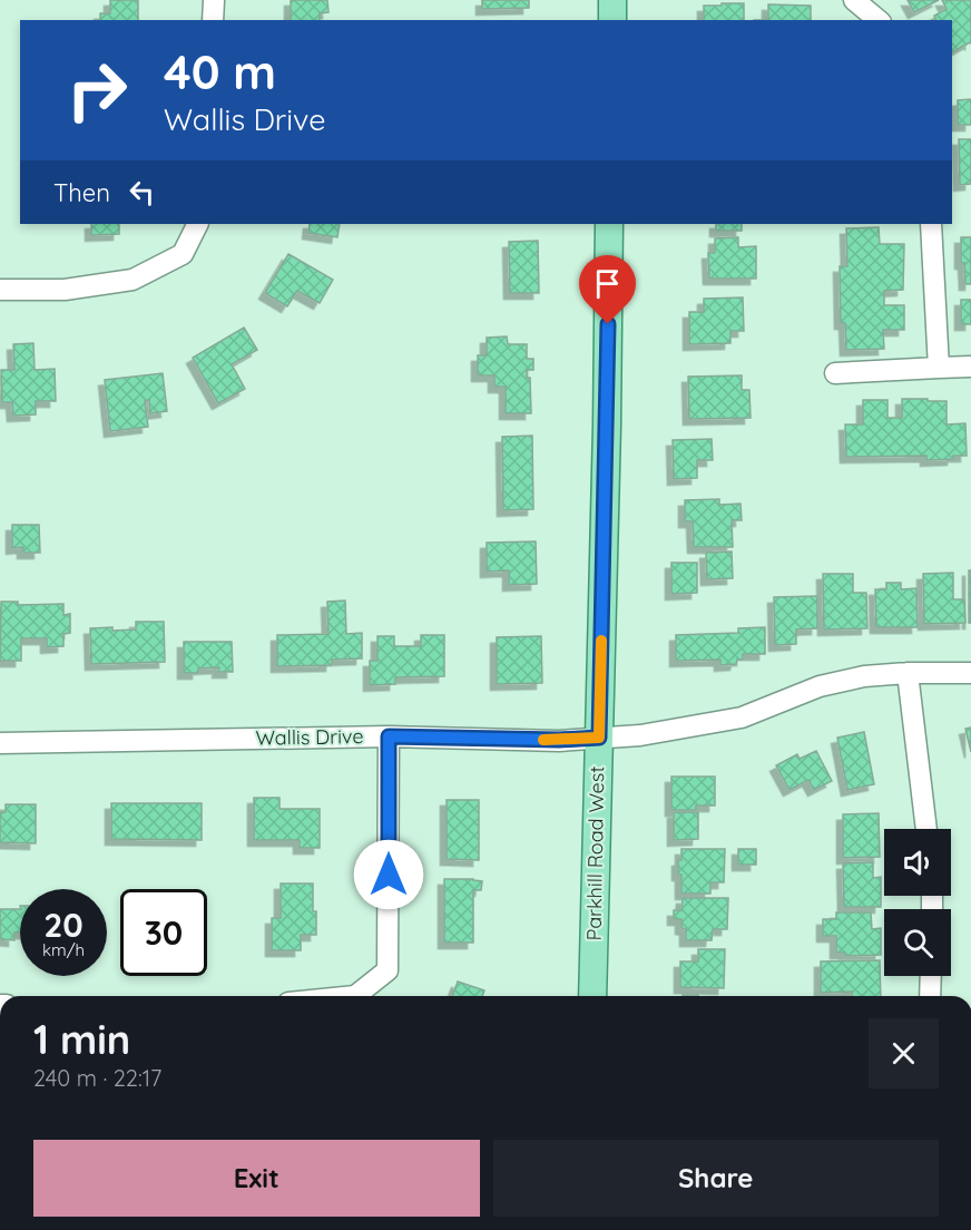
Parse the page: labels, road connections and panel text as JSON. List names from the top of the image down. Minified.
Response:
{"streets":{"main road":["Parkhill Road West"],"street":["Wallis Drive"]},"crossings":[["Wallis Drive","Parkhill Road West"]],"page":{"turn":["40 m","Wallis Drive"],"then":"Then","speed":"20 km/h","limit":"30","heading":["1 min","240 m · 22:17"],"buttons":["Exit","Share"]}}
